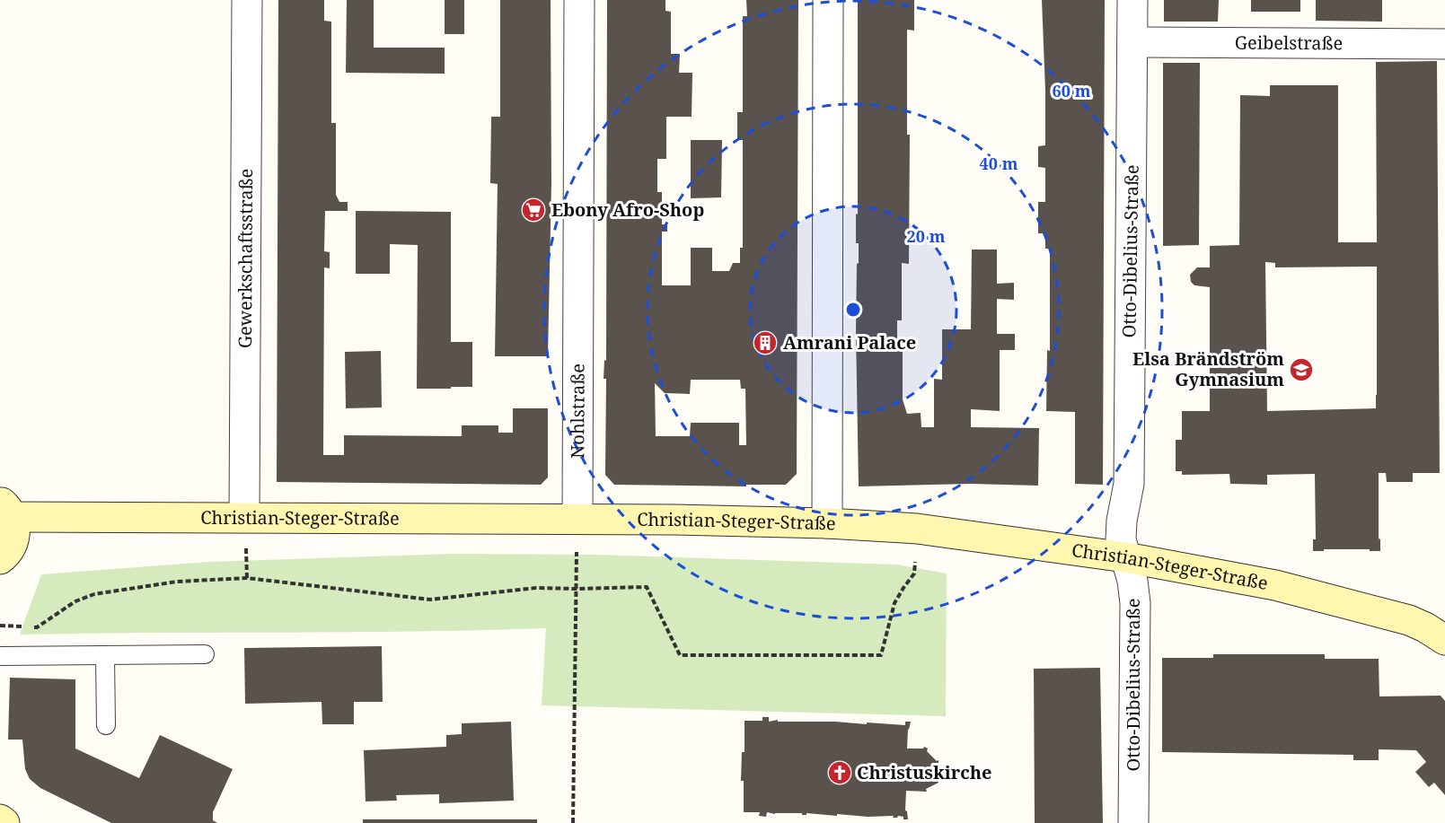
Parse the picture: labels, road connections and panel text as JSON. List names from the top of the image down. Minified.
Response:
{"streets":{"main road":["Christian-Steger-Straße"],"street":["Geibelstraße","Otto-Dibelius-Straße","Gewerkschaftsstraße","Nohlstraße"]},"crossings":[["Geibelstraße","Otto-Dibelius-Straße"],["Otto-Dibelius-Straße","Christian-Steger-Straße"],["Gewerkschaftsstraße","Christian-Steger-Straße"],["Nohlstraße","Christian-Steger-Straße"]],"places":{"supermarket":["Ebony Afro-Shop"],"building":["Amrani Palace"],"school or university":["Elsa Brändström Gymnasium"],"church":["Christuskirche"]},"rings":["60 m","40 m","20 m"]}
